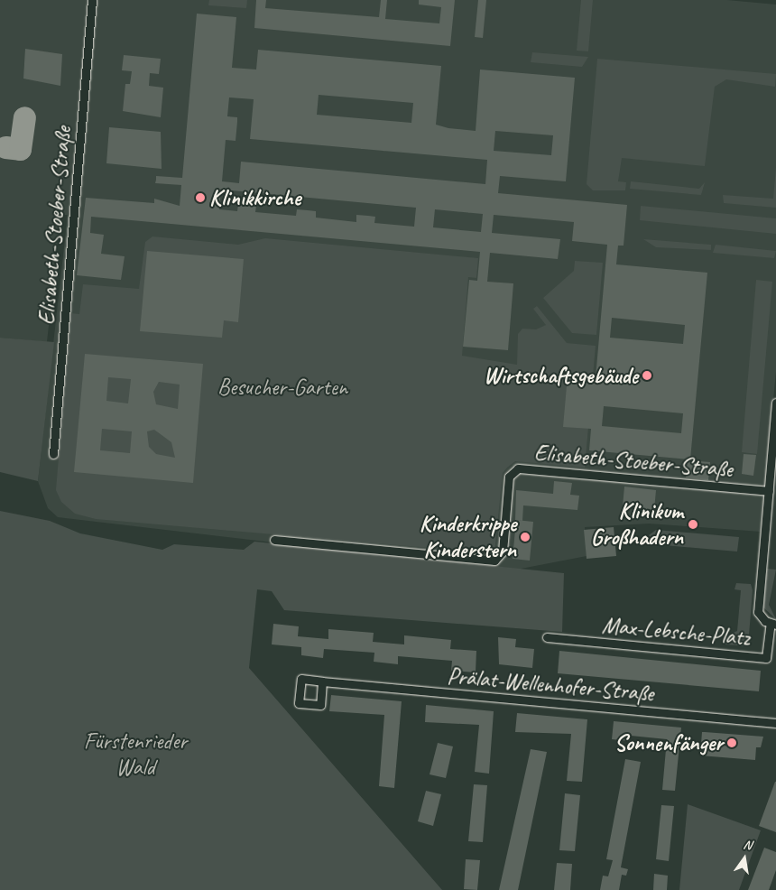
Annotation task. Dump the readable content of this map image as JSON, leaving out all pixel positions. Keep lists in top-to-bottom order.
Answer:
{
  "streets": {
    "street": ["Elisabeth-Stoeber-Straße", "Max-Lebsche-Platz", "Prälat-Wellenhofer-Straße"]
  },
  "crossings": [
    ["Elisabeth-Stoeber-Straße", "Max-Lebsche-Platz"]
  ],
  "parks": ["Besucher-Garten", "Fürstenrieder Wald"],
  "places": [
    "Klinikkirche",
    "Wirtschaftsgebäude",
    "Klinikum Großhadern",
    "Kinderkrippe Kinderstern",
    "Sonnenfänger"
  ],
  "north": "top"
}
